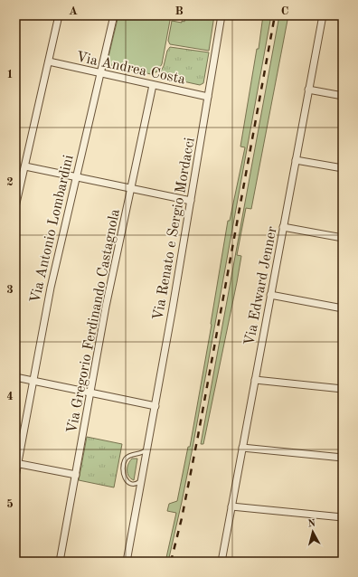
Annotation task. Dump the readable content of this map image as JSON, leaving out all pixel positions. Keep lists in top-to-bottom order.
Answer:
{
  "streets": {
    "street": [
      "Via Andrea Costa",
      "Via Antonio Lombardini",
      "Via Renato e Sergio Mordacci",
      "Via Edward Jenner",
      "Via Gregorio Ferdinando Castagnola"
    ]
  },
  "crossings": [
    ["Via Andrea Costa", "Via Antonio Lombardini"],
    ["Via Andrea Costa", "Via Renato e Sergio Mordacci"],
    ["Via Andrea Costa", "Via Gregorio Ferdinando Castagnola"]
  ],
  "north": "top",
  "grid": {
    "columns": ["A", "B", "C"],
    "rows": [
      "1",
      "2",
      "3",
      "4",
      "5"
    ]
  }
}
